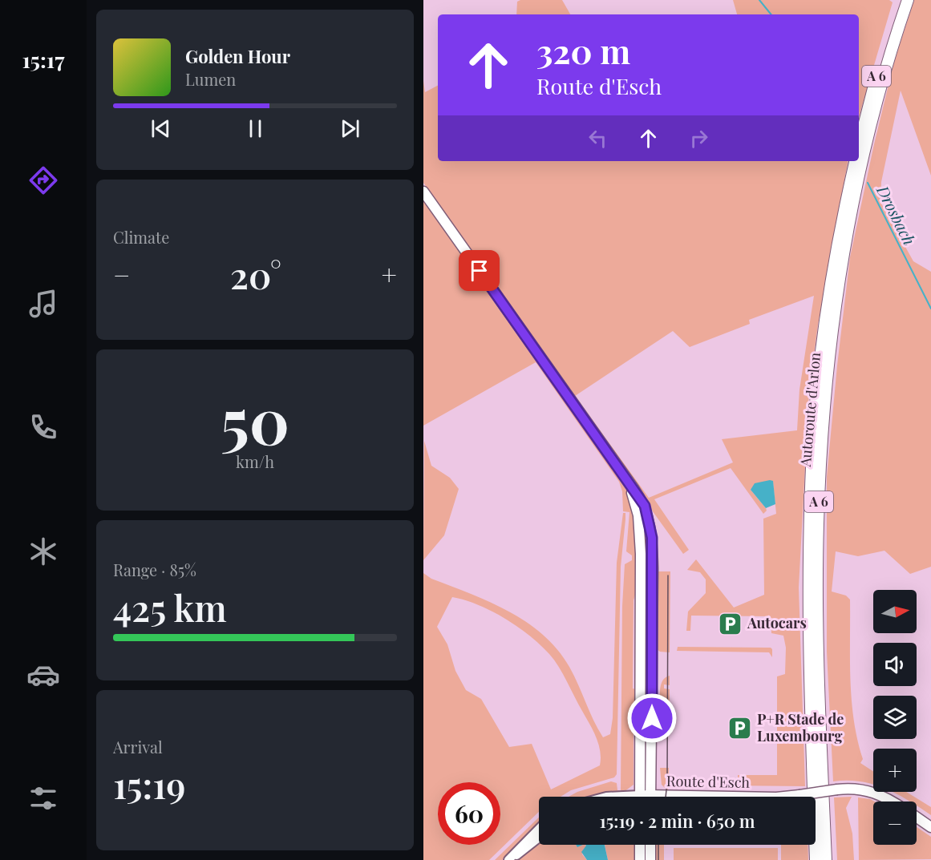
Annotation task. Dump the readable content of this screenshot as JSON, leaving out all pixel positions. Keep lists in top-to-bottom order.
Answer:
{
  "streets": {
    "highway": ["A 6", "Autoroute d'Arlon"],
    "main road": ["Route d'Esch"]
  },
  "water": ["Drosbach"],
  "places": {
    "parking": ["Autocars", "P+R Stade de Luxembourg"]
  },
  "north": "right",
  "page": {
    "tabs": "15:17",
    "turn": ["320 m", "Route d'Esch"],
    "song": ["Golden Hour", "Lumen"],
    "tile": [
      "Climate",
      ["50", "km/h"],
      ["Range · 85%", "425 km"],
      ["Arrival", "15:19"]
    ],
    "heat": ["−", "20°", "+"],
    "map_buttons": ["+", "−"],
    "limit": "60",
    "trip": "15:19 · 2 min · 650 m"
  }
}
